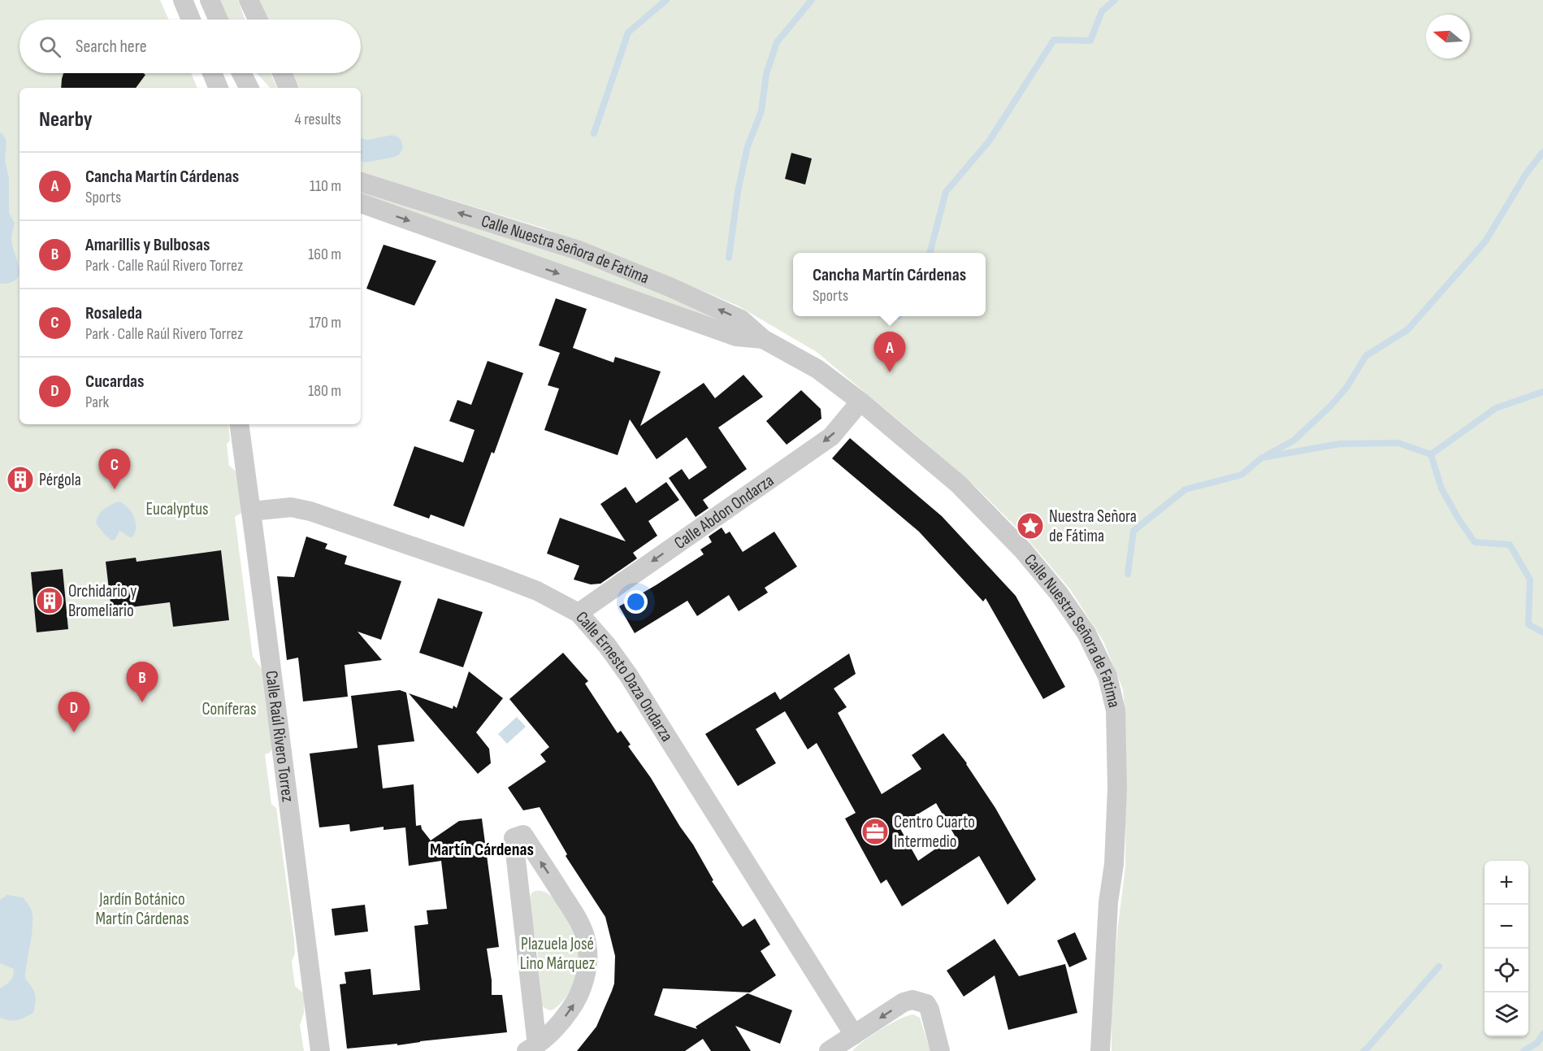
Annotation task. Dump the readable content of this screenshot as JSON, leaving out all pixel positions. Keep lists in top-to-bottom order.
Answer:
{
  "streets": {
    "street": [
      "Calle Nuestra Señora de Fatima",
      "Calle Abdon Ondarza",
      "Calle Ernesto Daza Ondarza",
      "Calle Raúl Rivero Torrez"
    ]
  },
  "crossings": [
    ["Calle Nuestra Señora de Fatima", "Calle Abdon Ondarza"],
    ["Calle Abdon Ondarza", "Calle Ernesto Daza Ondarza"],
    ["Calle Ernesto Daza Ondarza", "Calle Raúl Rivero Torrez"]
  ],
  "one_way": ["Calle Abdon Ondarza"],
  "districts": ["Martín Cárdenas"],
  "parks": [
    "Eucalyptus",
    "Coníferas",
    "Jardín Botánico Martín Cárdenas",
    "Plazuela José Lino Márquez"
  ],
  "places": {
    "building": ["Pérgola", "Orchidario y Bromeliario"],
    "place": ["Nuestra Señora de Fátima"],
    "office": ["Centro Cuarto Intermedio"]
  },
  "north": "left",
  "page": {
    "search": "Search here",
    "heading": ["Nearby", "4 results"],
    "list": [
      {
        "mark": "A",
        "name": "Cancha Martín Cárdenas",
        "note": "Sports",
        "value": "110 m"
      },
      {
        "mark": "B",
        "name": "Amarillis y Bulbosas",
        "note": "Park · Calle Raúl Rivero Torrez",
        "value": "160 m"
      },
      {
        "mark": "C",
        "name": "Rosaleda",
        "note": "Park · Calle Raúl Rivero Torrez",
        "value": "170 m"
      },
      {
        "mark": "D",
        "name": "Cucardas",
        "note": "Park",
        "value": "180 m"
      }
    ],
    "popup": ["Cancha Martín Cárdenas", "Sports"],
    "pins": [
      "A",
      "C",
      "B",
      "D"
    ],
    "map_buttons": ["+", "−"]
  }
}
